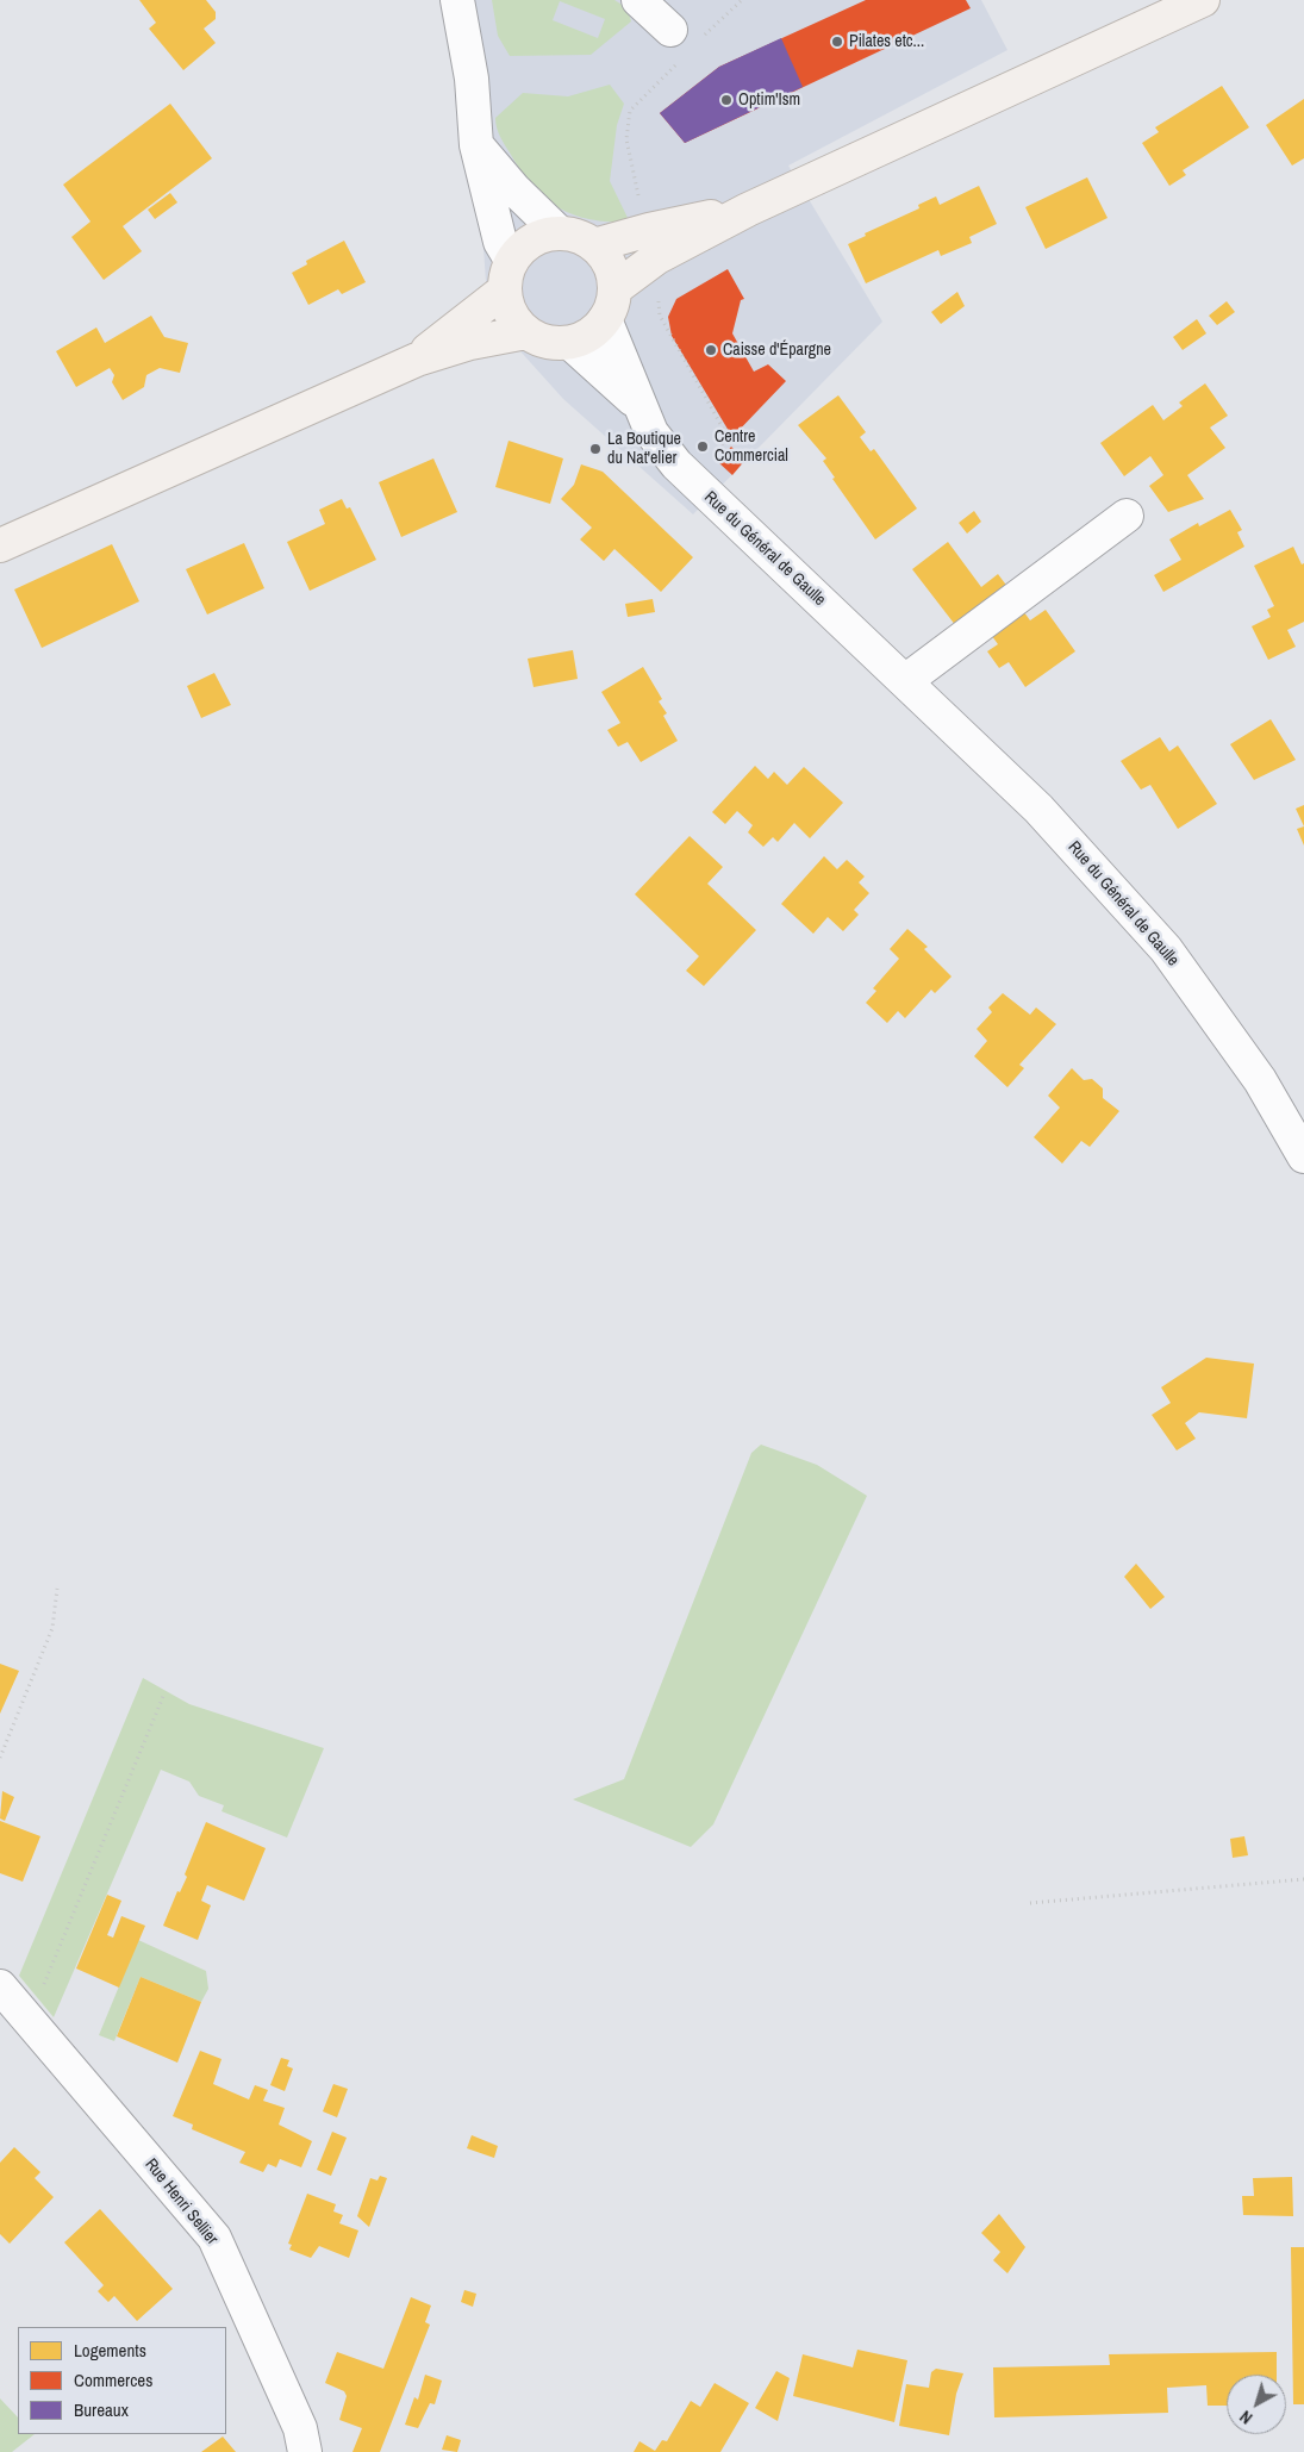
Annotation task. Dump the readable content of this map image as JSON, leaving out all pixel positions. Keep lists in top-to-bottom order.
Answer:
{
  "streets": {
    "street": ["Rue du Général de Gaulle", "Rue Henri Sellier"]
  },
  "places": [
    "Pilates etc...",
    "Optim'Ism",
    "Caisse d'Épargne",
    "Centre Commercial",
    "La Boutique du Nat'elier"
  ],
  "legend": ["Logements", "Commerces", "Bureaux"],
  "north": "bottom left"
}
